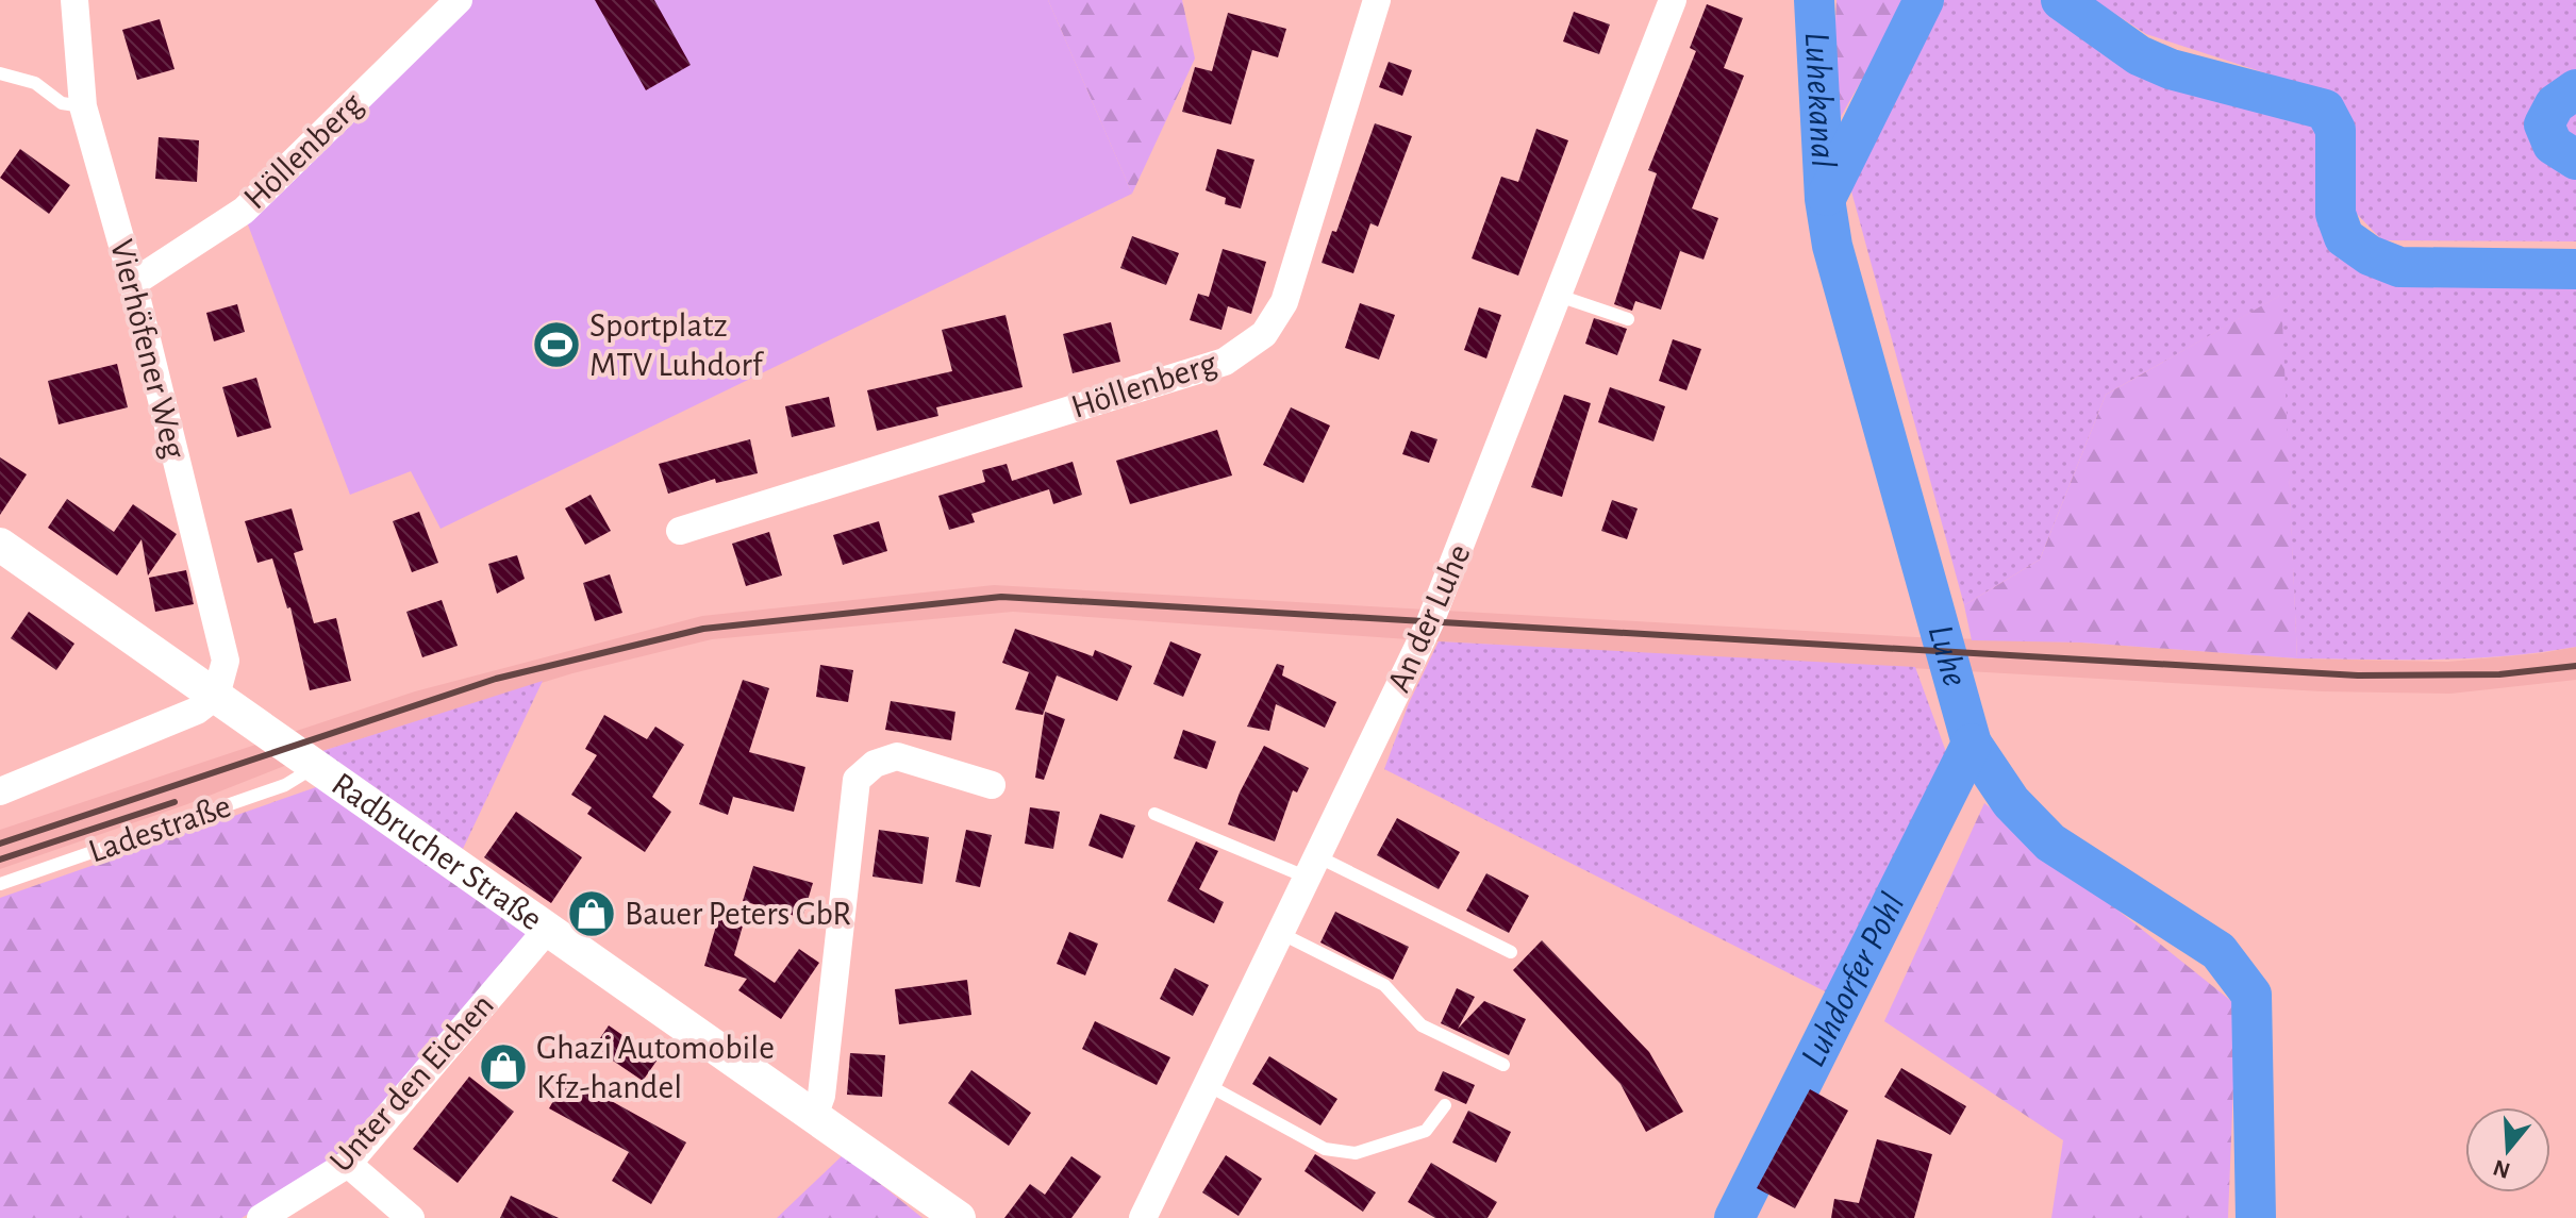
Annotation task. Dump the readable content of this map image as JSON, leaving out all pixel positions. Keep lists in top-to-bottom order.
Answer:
{
  "streets": {
    "street": [
      "Höllenberg",
      "Vierhöfener Weg",
      "An der Luhe",
      "Radbrucher Straße",
      "Unter den Eichen"
    ],
    "lane": ["Ladestraße"]
  },
  "crossings": [
    ["Höllenberg", "Vierhöfener Weg"],
    ["Vierhöfener Weg", "Radbrucher Straße"],
    ["Ladestraße", "Radbrucher Straße"],
    ["Radbrucher Straße", "Unter den Eichen"]
  ],
  "water": ["Luhekanal", "Luhe", "Luhdorfer Pohl"],
  "places": {
    "sports": ["Sportplatz MTV Luhdorf"],
    "shop": ["Bauer Peters GbR", "Ghazi Automobile Kfz-handel"]
  },
  "north": "bottom"
}
